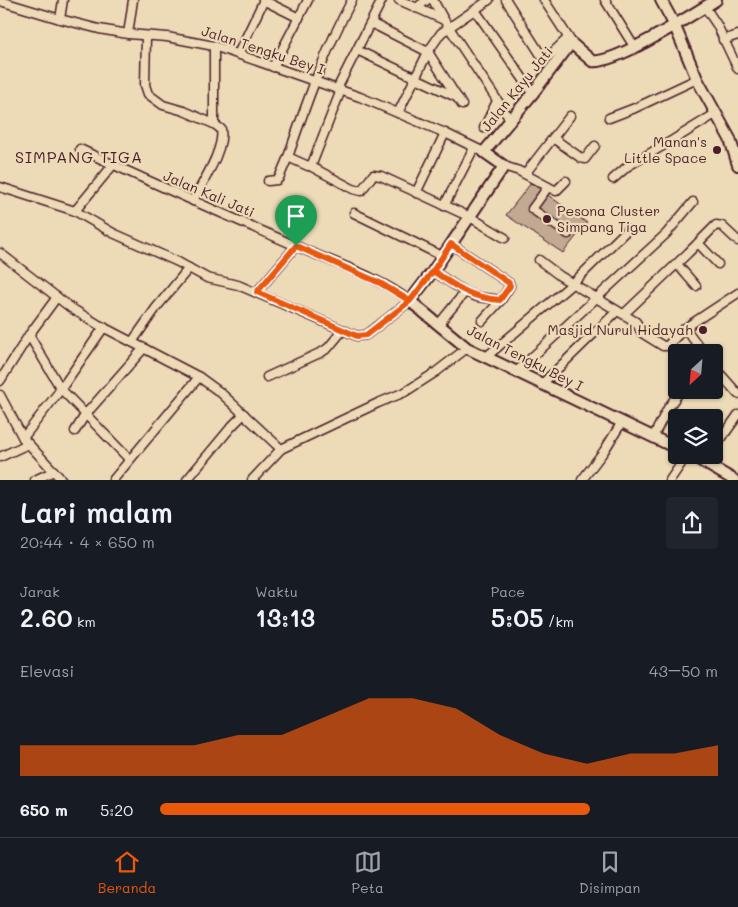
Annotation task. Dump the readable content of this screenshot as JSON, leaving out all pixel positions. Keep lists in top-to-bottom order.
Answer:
{
  "streets": {
    "street": ["Jalan Tengku Bey I", "Jalan Kayu Jati", "Jalan Kali Jati"]
  },
  "crossings": [
    ["Jalan Tengku Bey I", "Jalan Kayu Jati"],
    ["Jalan Tengku Bey I", "Jalan Kali Jati"]
  ],
  "districts": ["SIMPANG TIGA"],
  "places": ["Manan's Little Space", "Pesona Cluster Simpang Tiga", "Masjid Nurul Hidayah"],
  "north": "bottom left",
  "page": {
    "heading": ["Lari malam", "20:44 · 4 × 650 m"],
    "stats": [
      ["Jarak", "2.60 km"],
      ["Waktu", "13:13"],
      ["Pace", "5:05 /km"]
    ],
    "chart": ["Elevasi", "43–50 m"],
    "list": [
      {
        "name": "650 m",
        "note": "5:20"
      }
    ],
    "tabs": ["Beranda", "Peta", "Disimpan"]
  }
}
